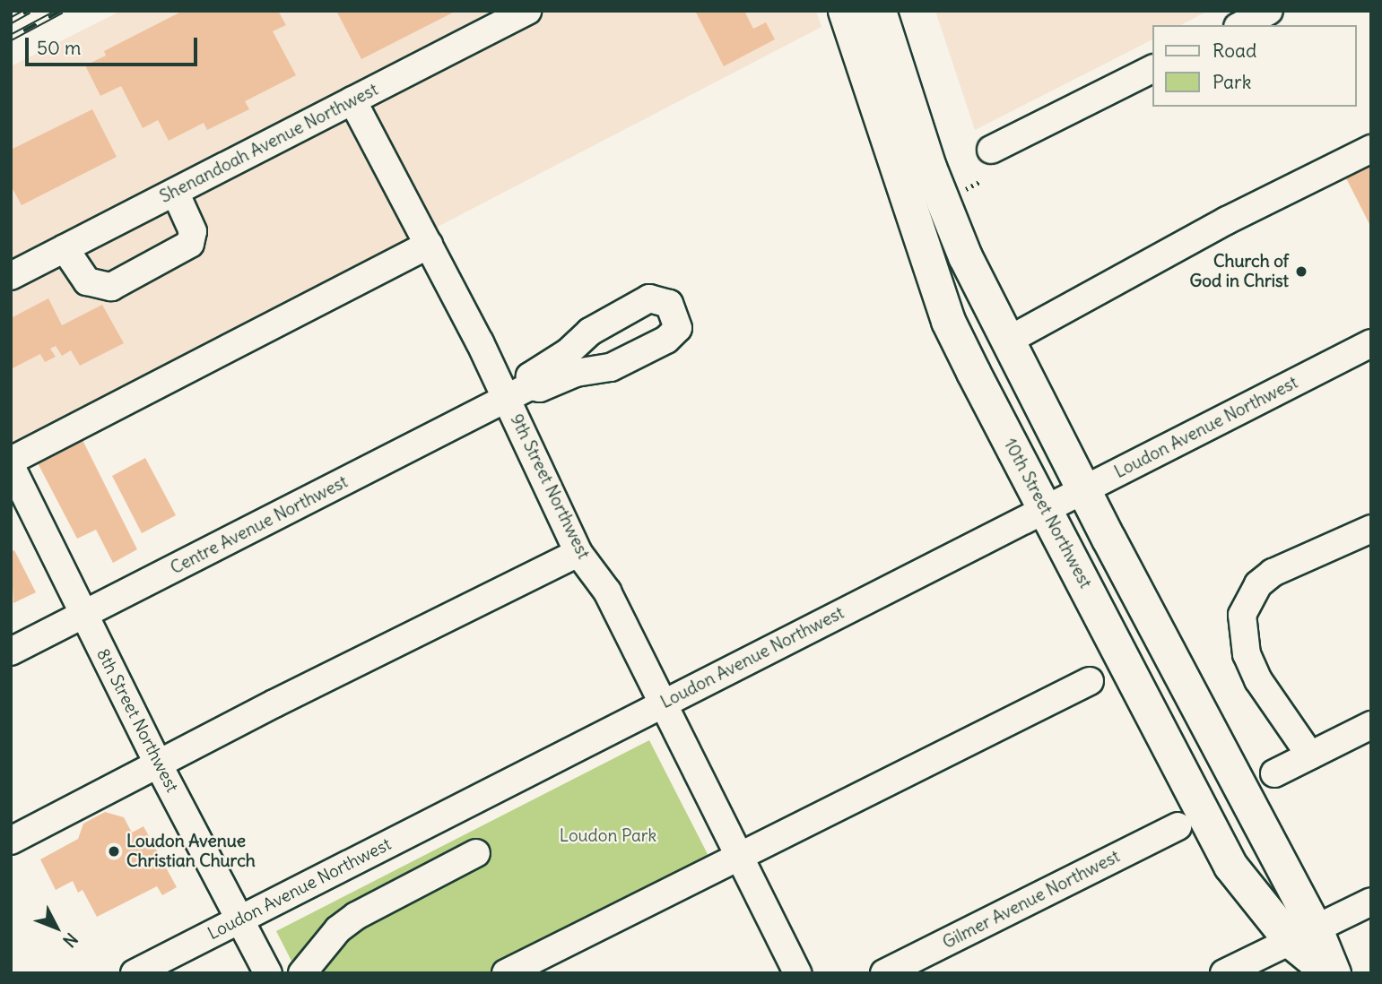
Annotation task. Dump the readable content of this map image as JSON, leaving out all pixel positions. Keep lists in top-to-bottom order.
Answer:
{
  "streets": {
    "main road": ["10th Street Northwest"],
    "street": [
      "Shenandoah Avenue Northwest",
      "Loudon Avenue Northwest",
      "9th Street Northwest",
      "Centre Avenue Northwest",
      "8th Street Northwest",
      "Gilmer Avenue Northwest"
    ]
  },
  "crossings": [
    ["Shenandoah Avenue Northwest", "9th Street Northwest"],
    ["Loudon Avenue Northwest", "9th Street Northwest"],
    ["Loudon Avenue Northwest", "10th Street Northwest"],
    ["Loudon Avenue Northwest", "8th Street Northwest"],
    ["9th Street Northwest", "Centre Avenue Northwest"],
    ["Centre Avenue Northwest", "8th Street Northwest"]
  ],
  "parks": ["Loudon Park"],
  "places": ["Church of God in Christ", "Loudon Avenue Christian Church"],
  "legend": ["Road", "Park"],
  "scale_bar": "50 m",
  "north": "bottom right"
}
